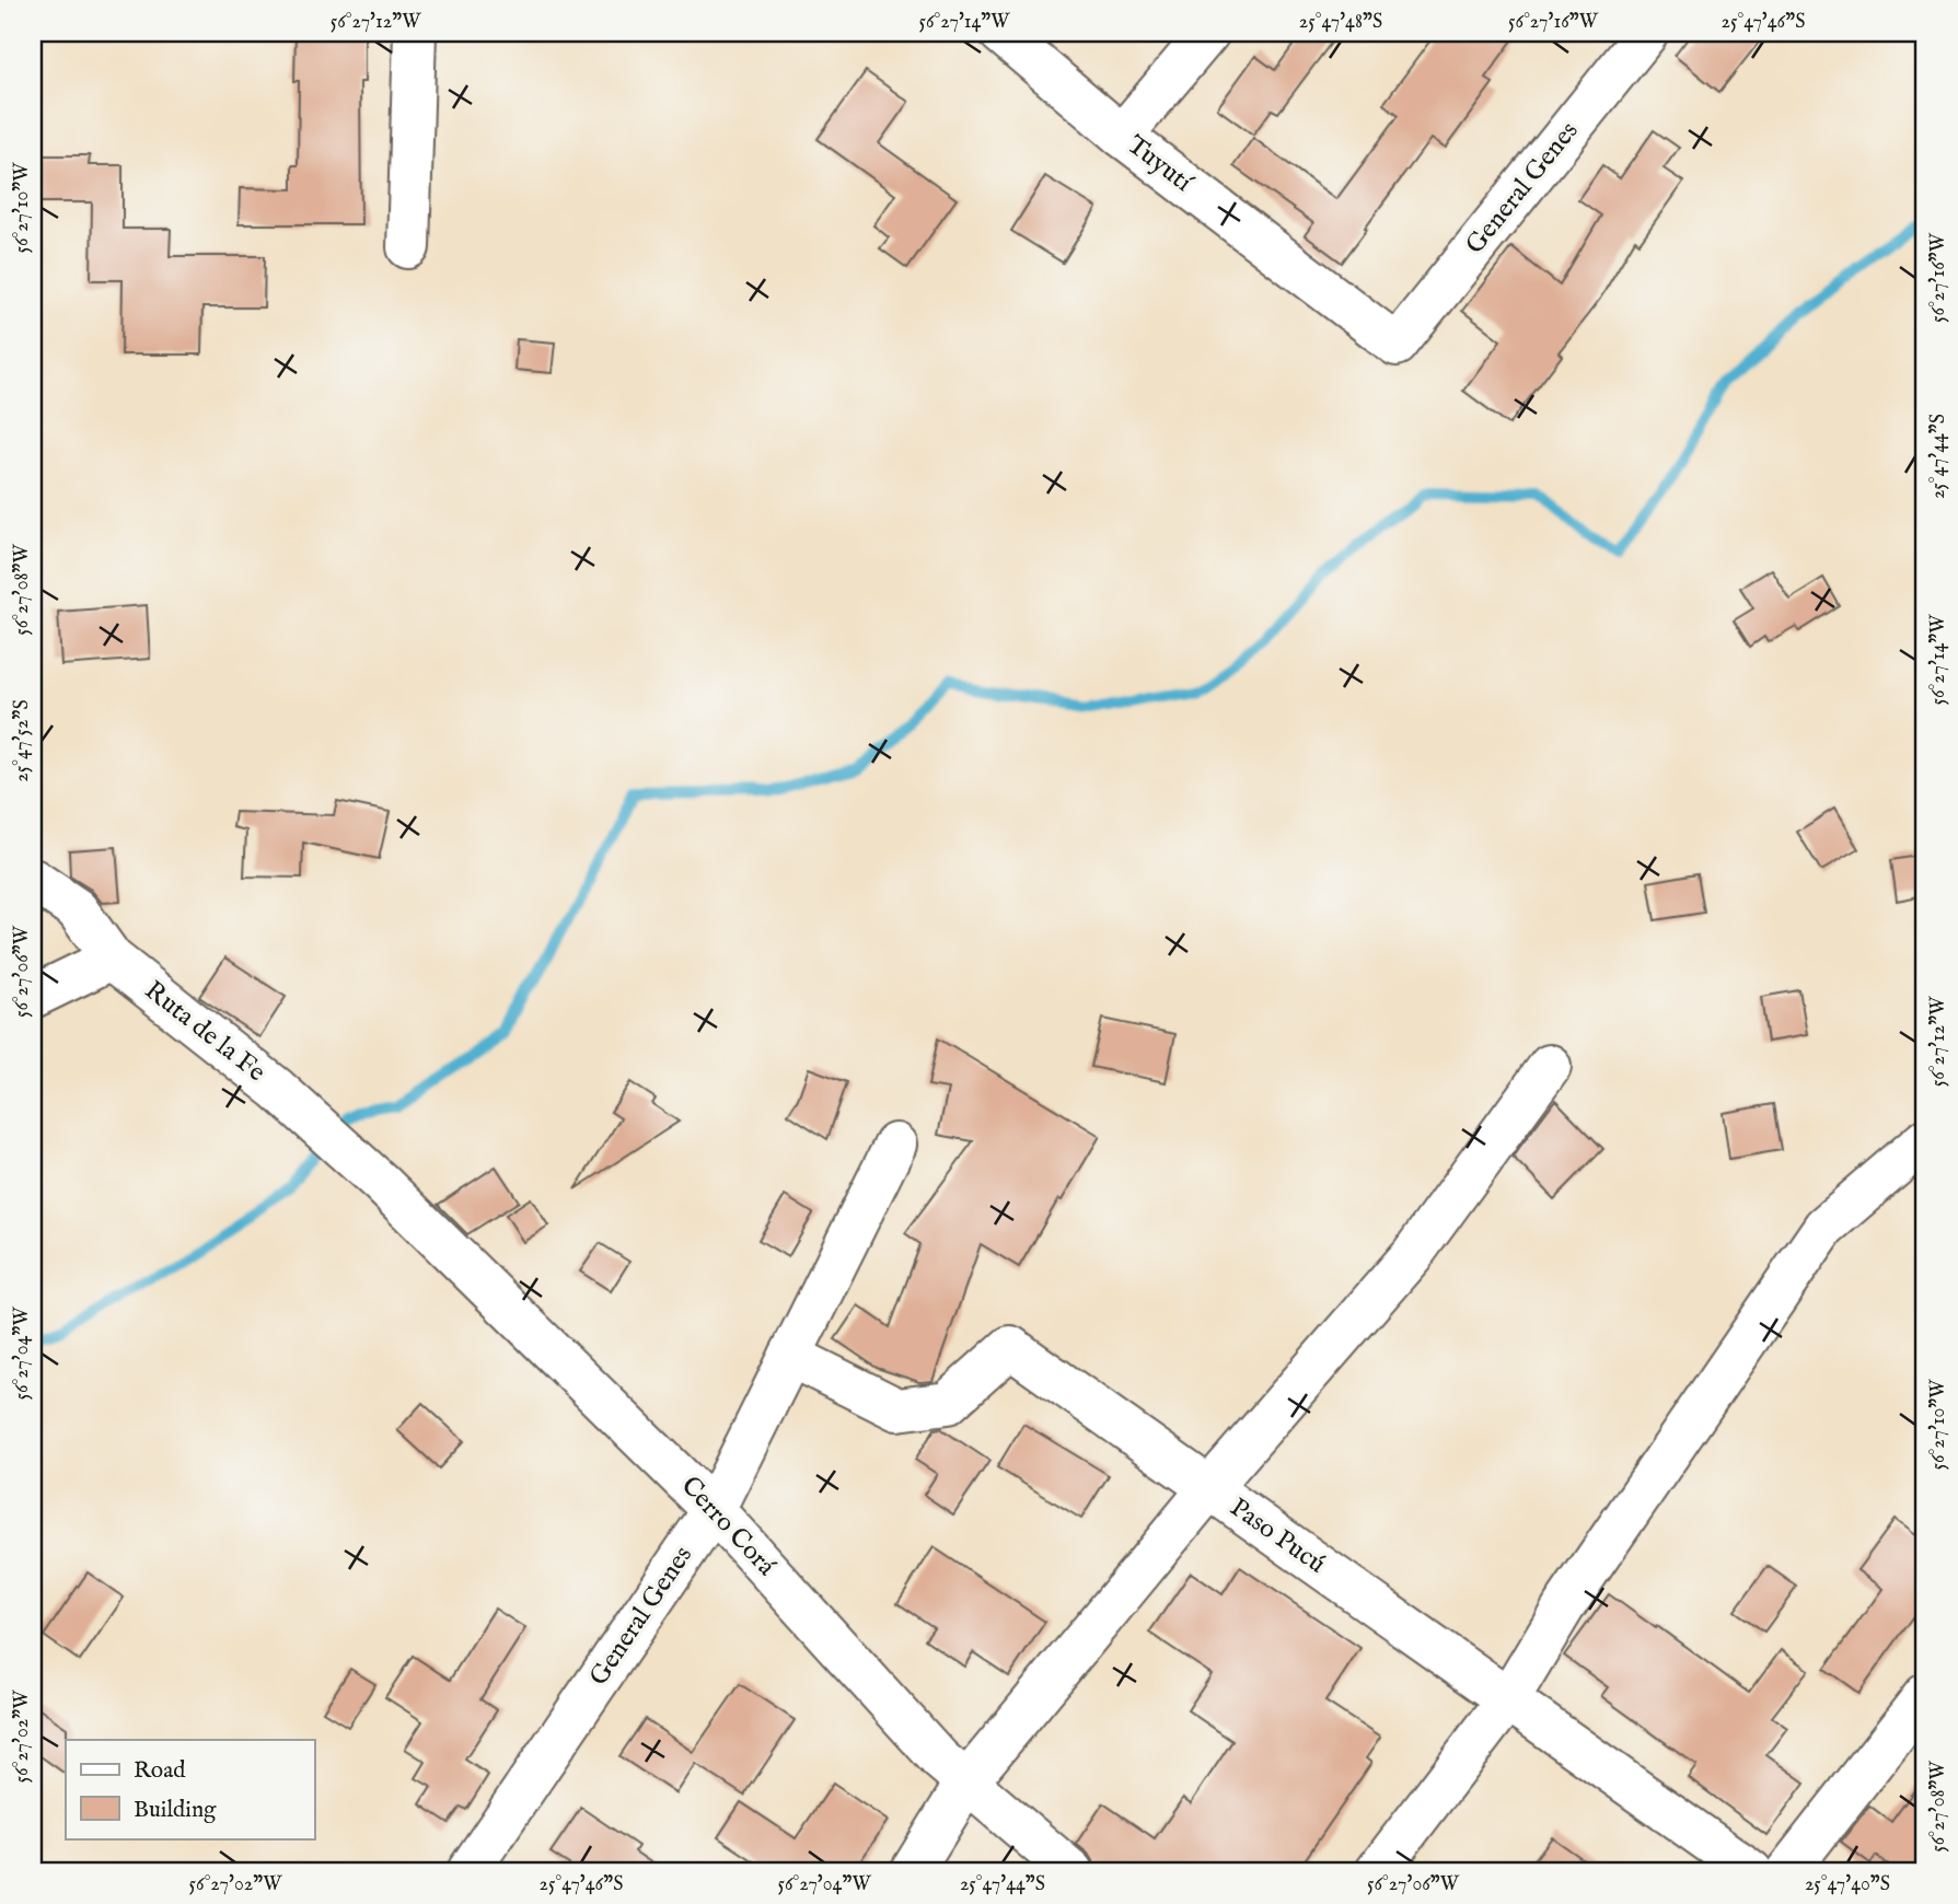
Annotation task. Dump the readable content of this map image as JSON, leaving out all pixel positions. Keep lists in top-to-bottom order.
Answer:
{
  "streets": {
    "street": [
      "Tuyutí",
      "General Genes",
      "Ruta de la Fe",
      "Cerro Corá",
      "Paso Pucú"
    ]
  },
  "crossings": [
    ["Tuyutí", "General Genes"],
    ["General Genes", "Cerro Corá"],
    ["General Genes", "Paso Pucú"],
    ["Ruta de la Fe", "Cerro Corá"]
  ],
  "legend": ["Road", "Building"],
  "coordinates": [
    "56°27'12\"W",
    "56°27'14\"W",
    "25°47'48\"S",
    "56°27'16\"W",
    "25°47'46\"S",
    "56°27'10\"W",
    "25°47'44\"S",
    "56°27'08\"W",
    "25°47'52\"S",
    "56°27'06\"W",
    "56°27'04\"W",
    "56°27'02\"W",
    "25°47'40\"S"
  ]
}
